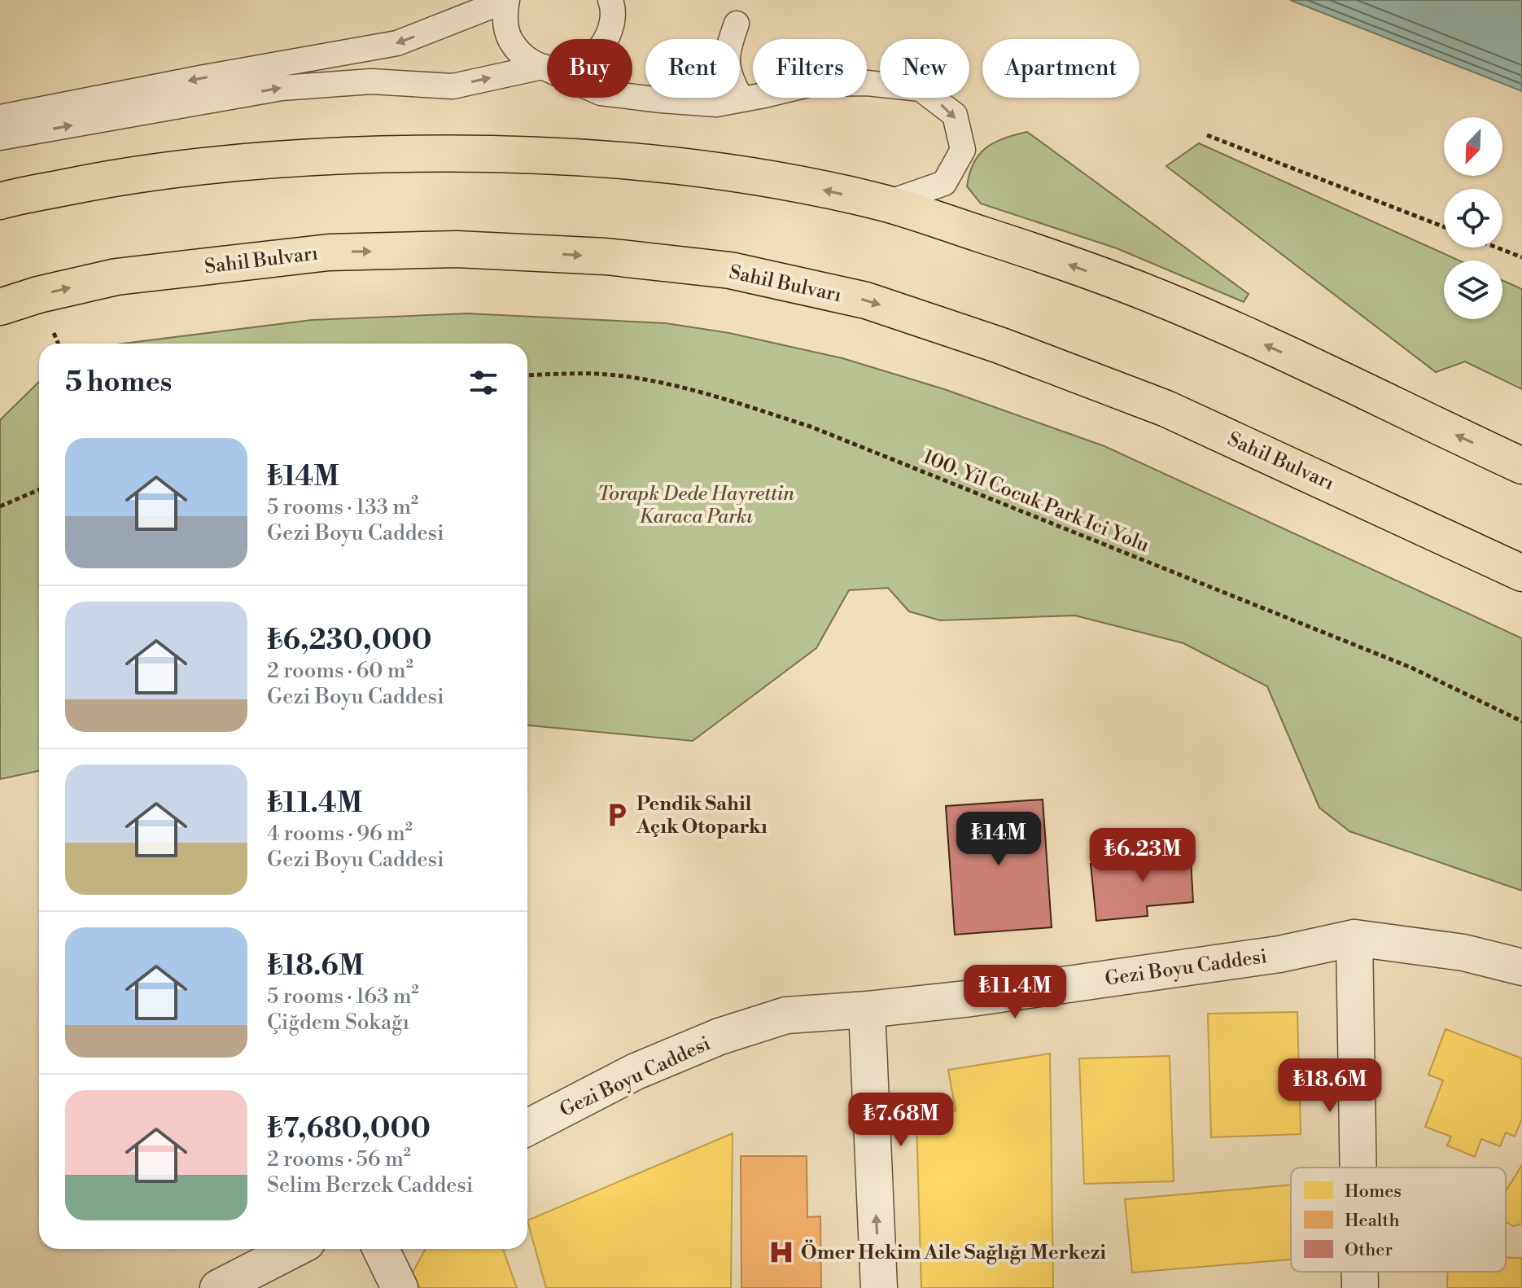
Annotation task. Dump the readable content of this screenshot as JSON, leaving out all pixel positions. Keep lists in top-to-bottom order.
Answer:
{
  "streets": {
    "highway": ["Sahil Bulvarı"],
    "street": ["Gezi Boyu Caddesi"],
    "path": ["100. Yil Cocuk Park Ici Yolu"]
  },
  "parks": ["Torapk Dede Hayrettin Karaca Parkı"],
  "places": {
    "parking": ["Pendik Sahil Açık Otoparkı"],
    "hospital": ["Ömer Hekim Aile Sağlığı Merkezi"]
  },
  "legend": ["Homes", "Health", "Other"],
  "north": "bottom left",
  "page": {
    "chip": [
      "Buy",
      "Rent",
      "Filters",
      "New",
      "Apartment"
    ],
    "heading": "5 homes",
    "list": [
      {
        "name": "₺14M",
        "note": "5 rooms · 133 m² · Gezi Boyu Caddesi"
      },
      {
        "name": "₺6,230,000",
        "note": "2 rooms · 60 m² · Gezi Boyu Caddesi"
      },
      {
        "name": "₺11.4M",
        "note": "4 rooms · 96 m² · Gezi Boyu Caddesi"
      },
      {
        "name": "₺18.6M",
        "note": "5 rooms · 163 m² · Çiğdem Sokağı"
      },
      {
        "name": "₺7,680,000",
        "note": "2 rooms · 56 m² · Selim Berzek Caddesi"
      }
    ],
    "price": [
      "₺14M",
      "₺6.23M",
      "₺11.4M",
      "₺18.6M",
      "₺7.68M"
    ]
  }
}
